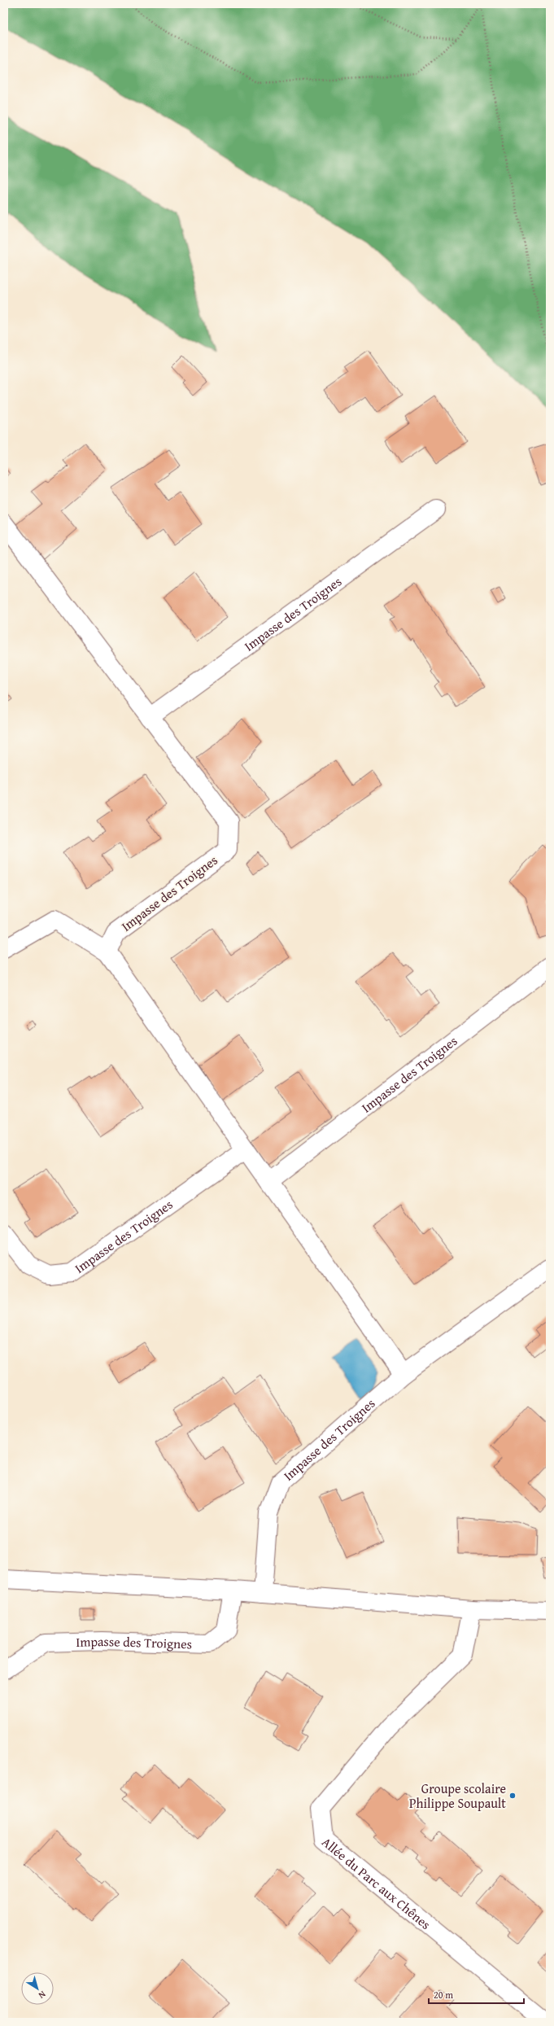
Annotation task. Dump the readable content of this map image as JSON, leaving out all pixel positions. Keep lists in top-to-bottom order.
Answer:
{
  "streets": {
    "street": ["Impasse des Troignes", "Allée du Parc aux Chênes"]
  },
  "places": ["Groupe scolaire Philippe Soupault"],
  "scale_bar": "20 m",
  "north": "bottom right"
}
